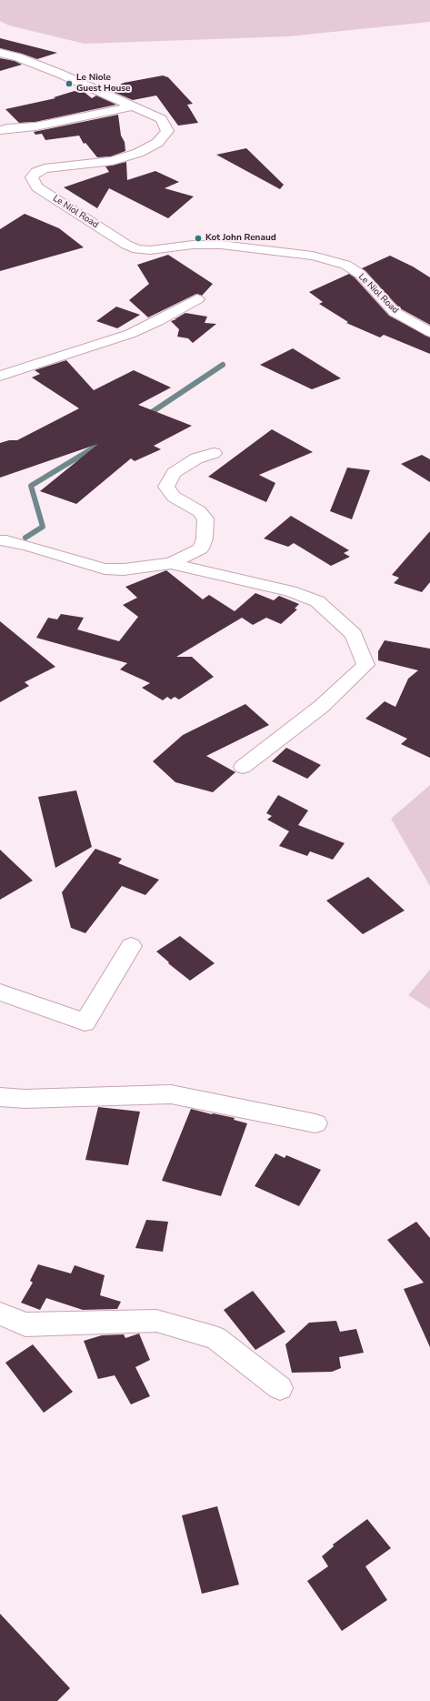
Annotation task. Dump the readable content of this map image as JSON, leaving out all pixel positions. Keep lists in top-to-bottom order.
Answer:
{
  "streets": {
    "street": ["Le Niol Road"]
  },
  "places": ["Le Niole Guest House", "Kot John Renaud"]
}
